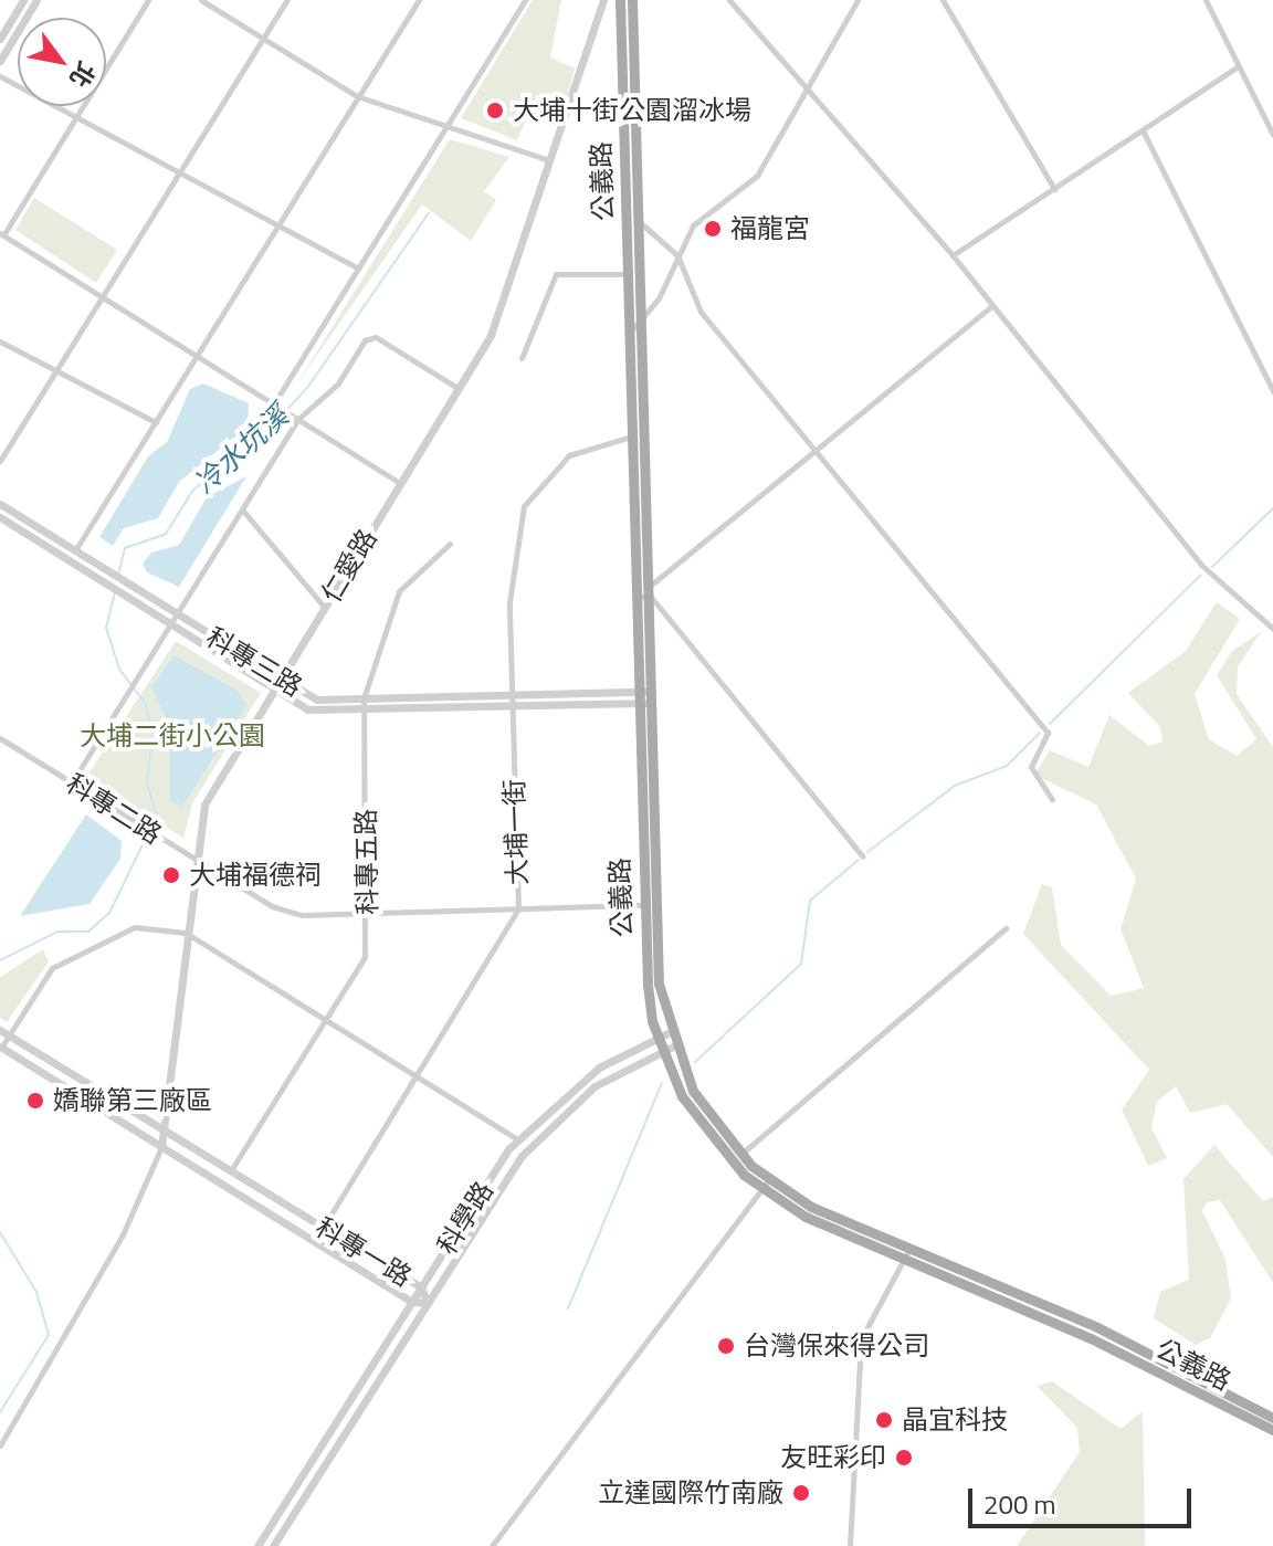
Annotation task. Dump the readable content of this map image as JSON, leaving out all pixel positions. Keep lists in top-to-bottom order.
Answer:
{
  "streets": {
    "main road": ["公義路"],
    "street": [
      "仁愛路",
      "科專三路",
      "科專二路",
      "大埔一街",
      "科專五路",
      "科學路",
      "科專一路"
    ]
  },
  "crossings": [
    ["公義路", "科專三路"],
    ["公義路", "科專二路"],
    ["公義路", "大埔一街"],
    ["公義路", "科學路"],
    ["仁愛路", "科專三路"],
    ["仁愛路", "科專二路"],
    ["仁愛路", "科專一路"],
    ["科專三路", "大埔一街"],
    ["科專三路", "科專五路"],
    ["科專二路", "大埔一街"],
    ["科專二路", "科專五路"],
    ["大埔一街", "科專一路"],
    ["科專五路", "科專一路"],
    ["科學路", "科專一路"]
  ],
  "water": ["冷水坑溪"],
  "parks": ["大埔二街小公園"],
  "places": [
    "大埔十街公園溜冰場",
    "福龍宮",
    "大埔福德祠",
    "嬌聯第三廠區",
    "台灣保來得公司",
    "晶宜科技",
    "友旺彩印",
    "立達國際竹南廠"
  ],
  "scale_bar": "200 m",
  "north": "bottom right"
}
